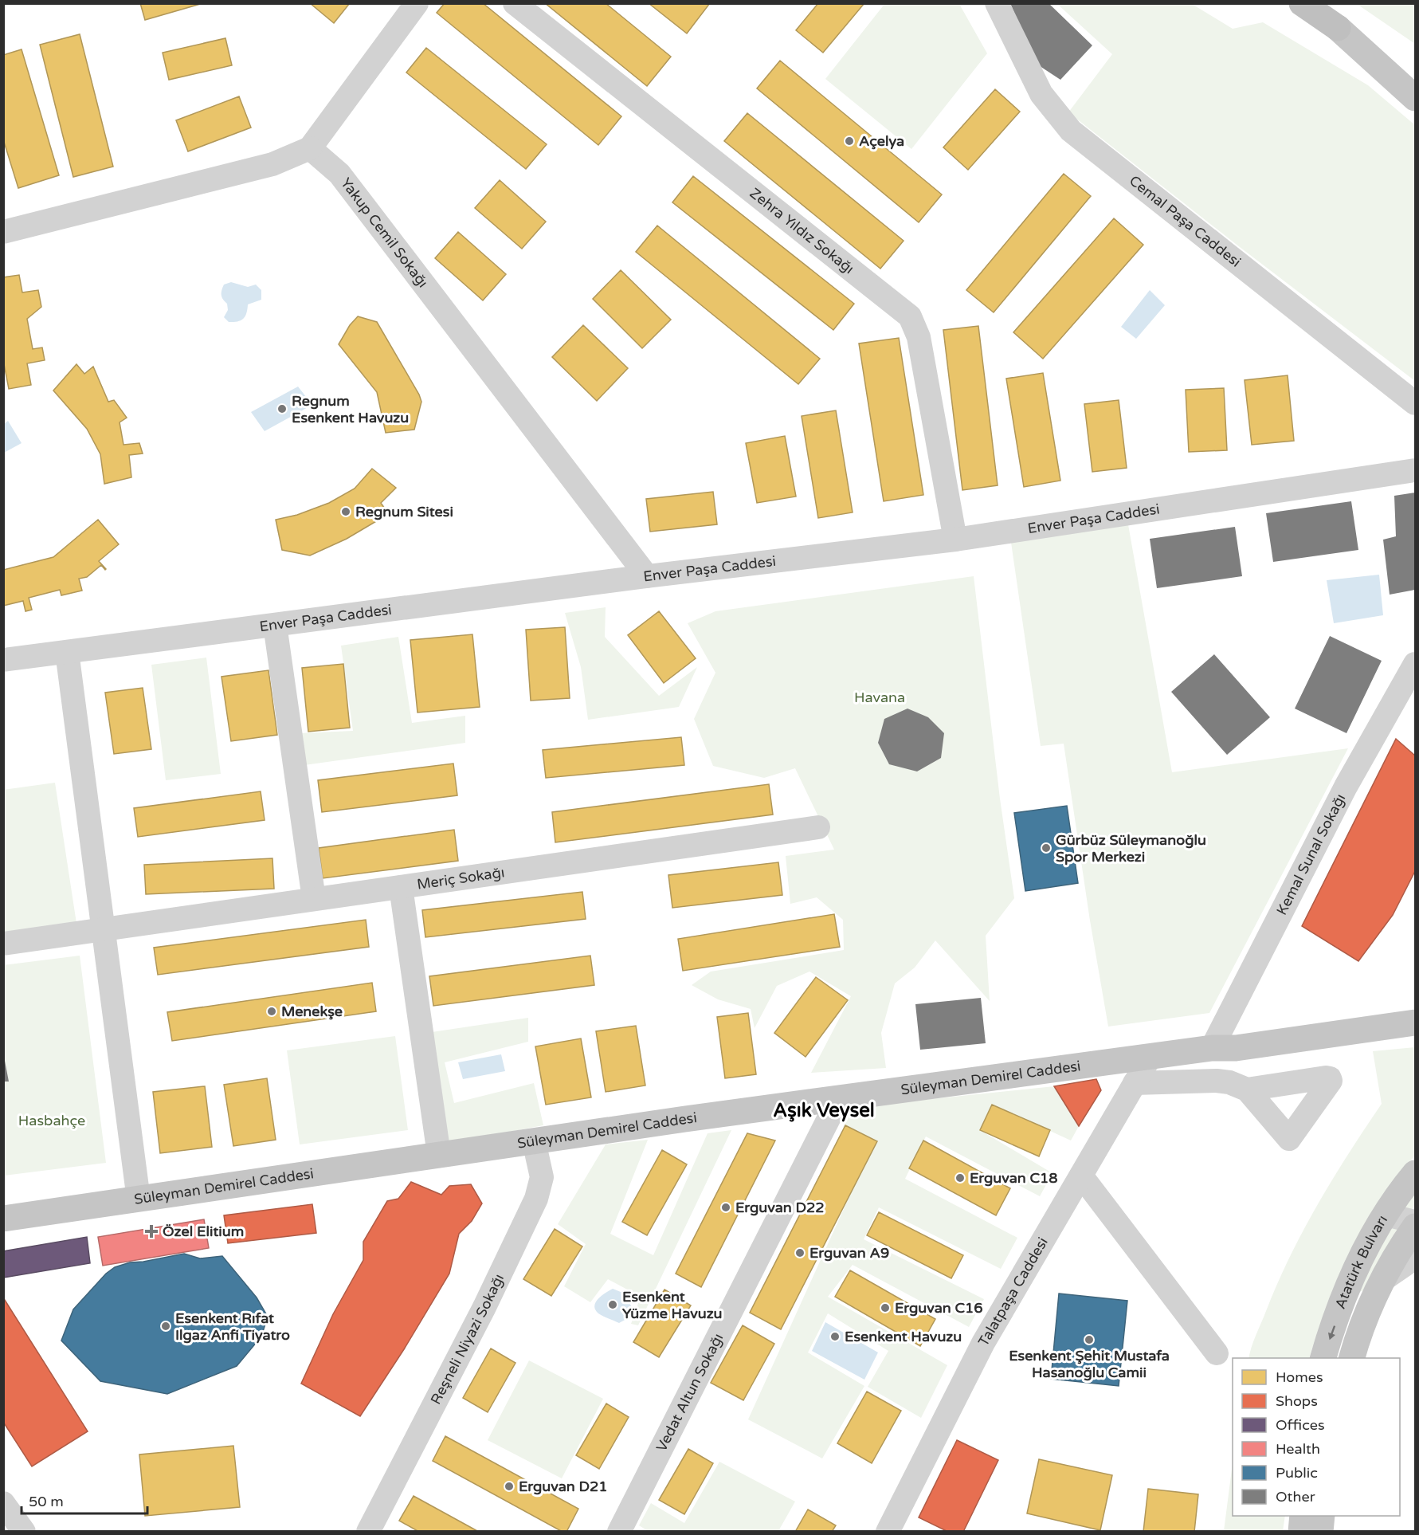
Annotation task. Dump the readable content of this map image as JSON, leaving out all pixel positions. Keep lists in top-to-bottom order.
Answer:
{
  "streets": {
    "main road": ["Süleyman Demirel Caddesi", "Atatürk Bulvarı"],
    "street": [
      "Cemal Paşa Caddesi",
      "Zehra Yıldız Sokağı",
      "Yakup Cemil Sokağı",
      "Enver Paşa Caddesi",
      "Kemal Sunal Sokağı",
      "Meriç Sokağı",
      "Talatpaşa Caddesi",
      "Reşneli Niyazi Sokağı",
      "Vedat Altun Sokağı"
    ]
  },
  "crossings": [
    ["Zehra Yıldız Sokağı", "Enver Paşa Caddesi"],
    ["Yakup Cemil Sokağı", "Enver Paşa Caddesi"],
    ["Kemal Sunal Sokağı", "Süleyman Demirel Caddesi"],
    ["Süleyman Demirel Caddesi", "Talatpaşa Caddesi"],
    ["Süleyman Demirel Caddesi", "Reşneli Niyazi Sokağı"],
    ["Süleyman Demirel Caddesi", "Vedat Altun Sokağı"]
  ],
  "districts": ["Aşık Veysel"],
  "parks": ["Havana", "Hasbahçe"],
  "places": {
    "other": [
      "Açelya",
      "Regnum Esenkent Havuzu",
      "Regnum Sitesi",
      "Gürbüz Süleymanoğlu Spor Merkezi",
      "Menekşe",
      "Erguvan C18",
      "Erguvan D22",
      "Erguvan A9",
      "Esenkent Yüzme Havuzu",
      "Erguvan C16",
      "Esenkent Rıfat Ilgaz Anfi Tiyatro",
      "Esenkent Havuzu",
      "Esenkent Şehit Mustafa Hasanoğlu Camii",
      "Erguvan D21"
    ],
    "health": ["Özel Elitium"]
  },
  "legend": [
    "Homes",
    "Shops",
    "Offices",
    "Health",
    "Public",
    "Other"
  ],
  "scale_bar": "50 m"
}
